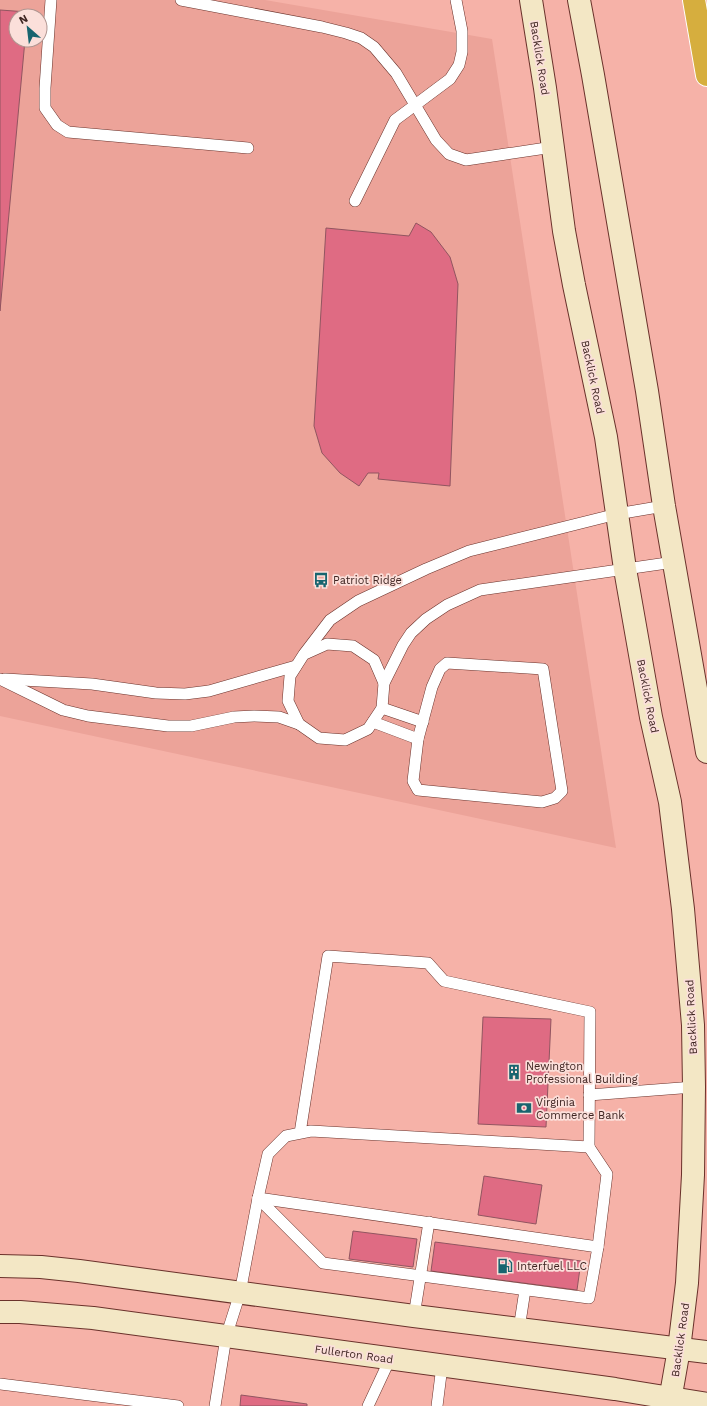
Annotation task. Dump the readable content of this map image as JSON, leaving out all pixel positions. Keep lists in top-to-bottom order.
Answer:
{
  "streets": {
    "main road": ["Backlick Road", "Fullerton Road"]
  },
  "crossings": [
    ["Backlick Road", "Fullerton Road"]
  ],
  "places": {
    "bus stop": ["Patriot Ridge"],
    "building": ["Newington Professional Building"],
    "bank": ["Virginia Commerce Bank"],
    "fuel station": ["Interfuel LLC"]
  },
  "north": "top left"
}
